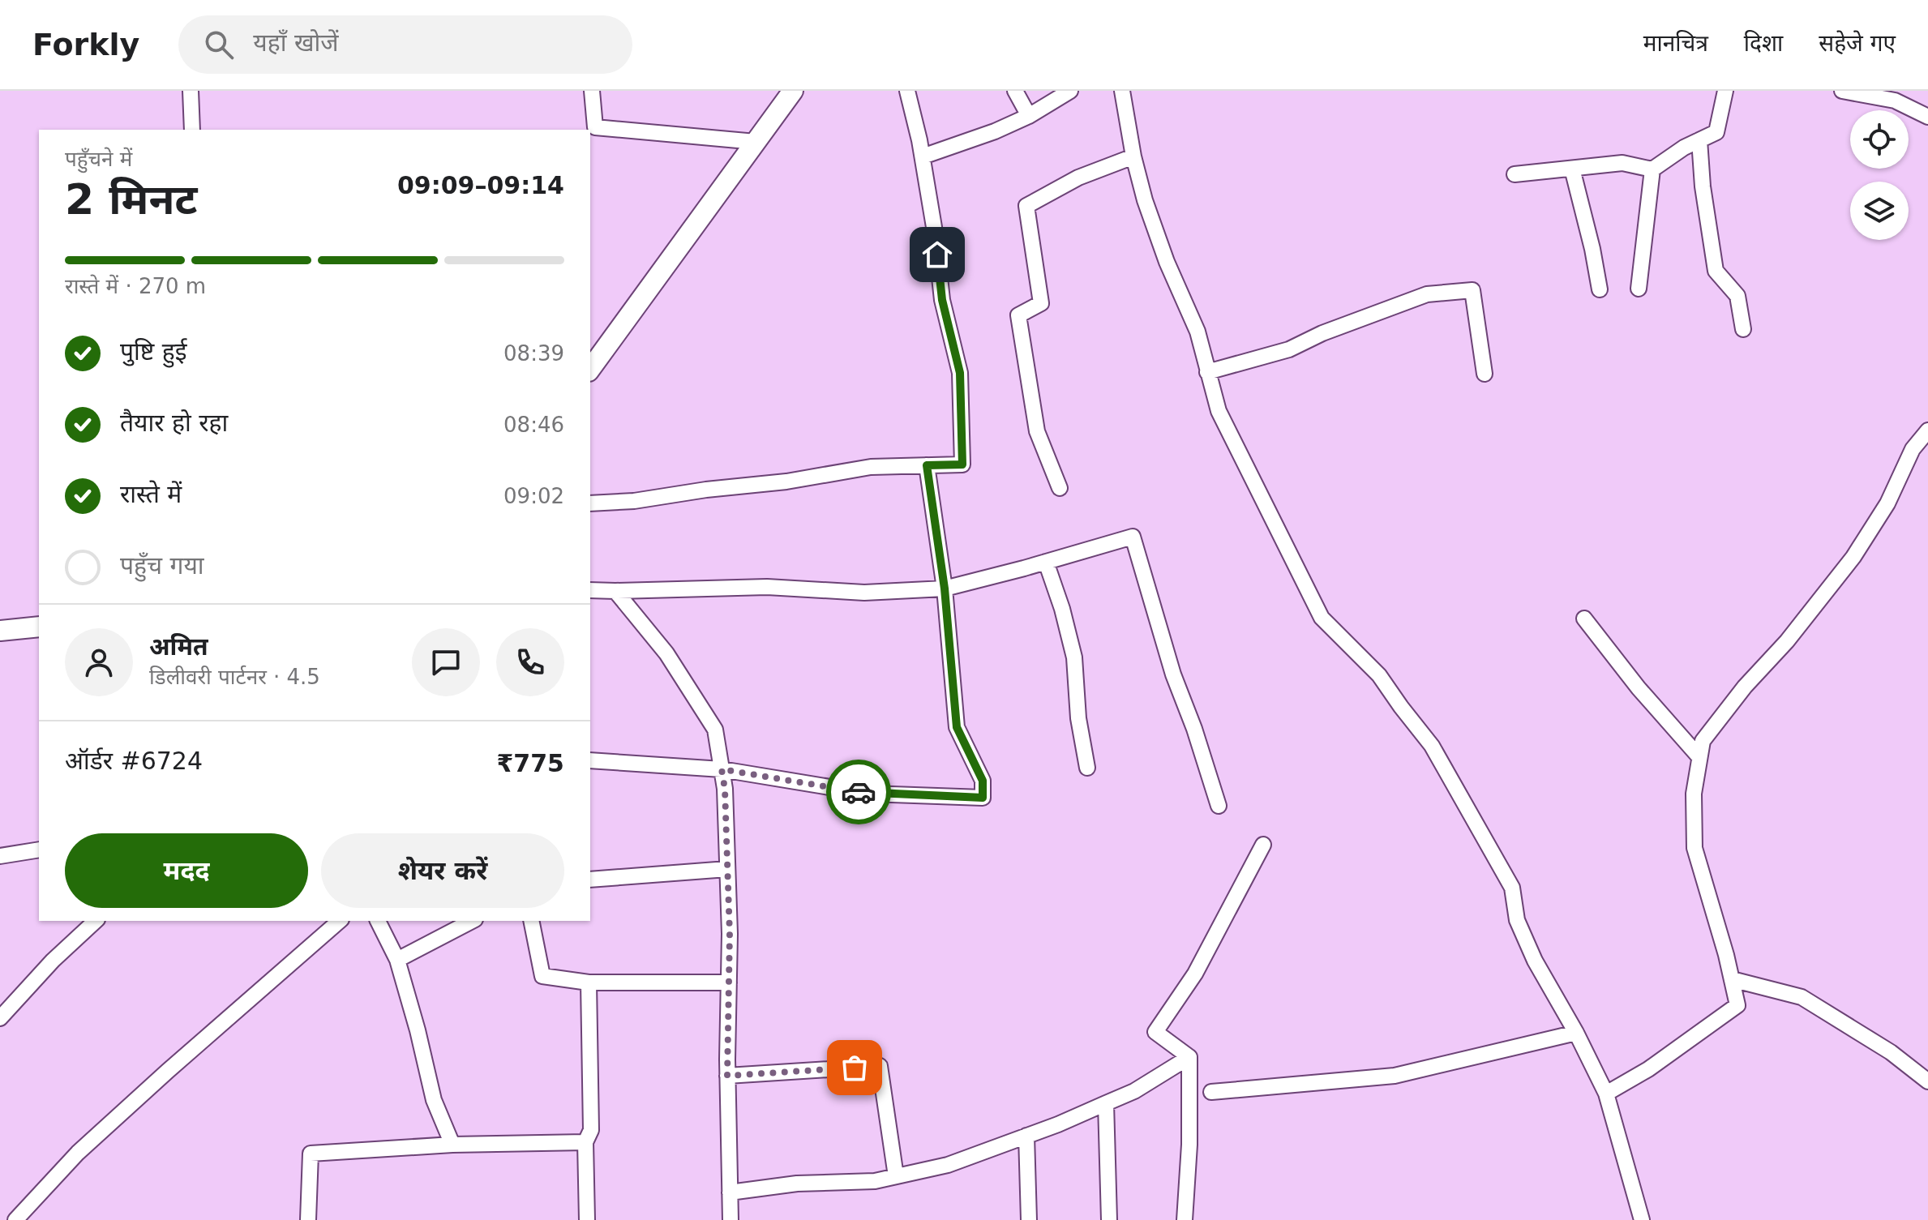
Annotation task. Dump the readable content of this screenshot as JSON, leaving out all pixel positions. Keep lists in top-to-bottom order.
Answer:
{
  "page": {
    "header": "Forkly",
    "search": "यहाँ खोजें",
    "nav": ["मानचित्र", "दिशा", "सहेजे गए"],
    "heading": ["2 मिनट", "पहुँचने में", "09:09–09:14"],
    "panel": [
      "अमित",
      "डिलीवरी पार्टनर · 4.5",
      "ऑर्डर #6724",
      "₹775"
    ],
    "bar": "रास्ते में · 270 m",
    "list": [
      ["पुष्टि हुई", "08:39"],
      ["तैयार हो रहा", "08:46"],
      ["रास्ते में", "09:02"],
      "पहुँच गया"
    ],
    "buttons": ["मदद", "शेयर करें"]
  }
}
